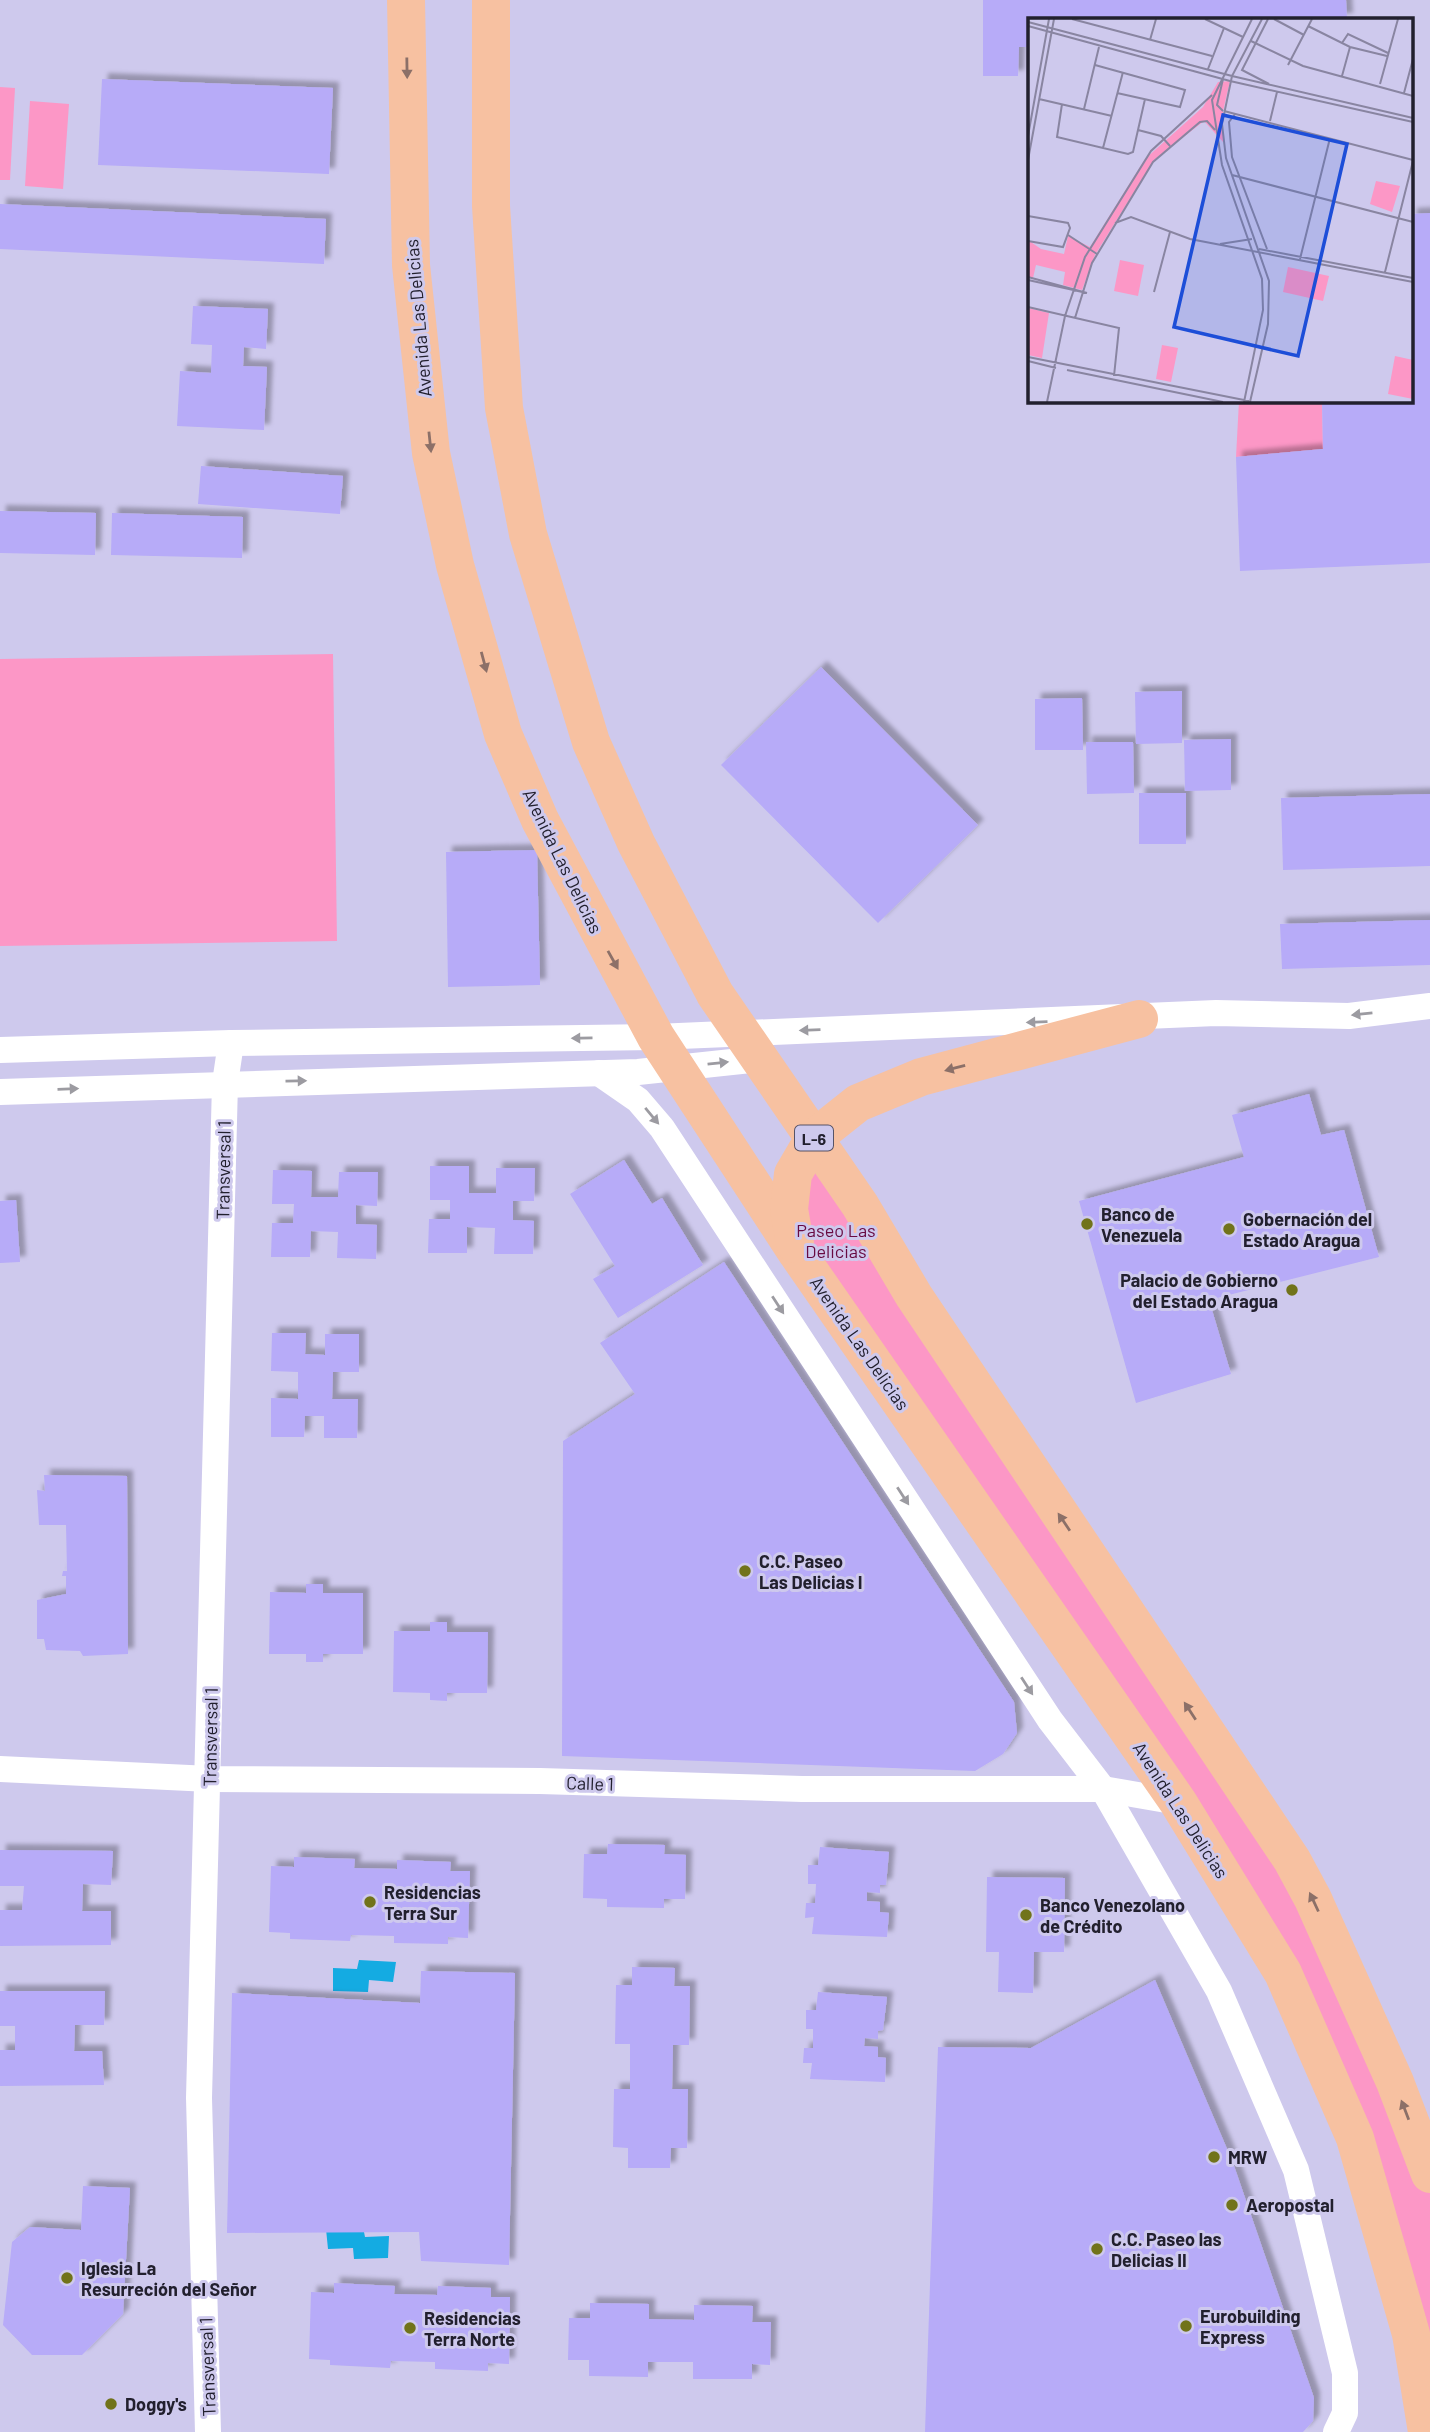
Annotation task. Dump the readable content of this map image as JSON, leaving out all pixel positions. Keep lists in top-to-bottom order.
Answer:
{
  "streets": {
    "main road": ["Avenida Las Delicias", "L-6"],
    "street": ["Transversal 1", "Calle 1"]
  },
  "crossings": [
    ["Avenida Las Delicias", "L-6"],
    ["Avenida Las Delicias", "Calle 1"],
    ["Transversal 1", "Calle 1"]
  ],
  "parks": ["Paseo Las Delicias"],
  "places": [
    "Banco de Venezuela",
    "Gobernación del Estado Aragua",
    "Palacio de Gobierno del Estado Aragua",
    "C.C. Paseo Las Delicias I",
    "Residencias Terra Sur",
    "Banco Venezolano de Crédito",
    "MRW",
    "Aeropostal",
    "C.C. Paseo las Delicias II",
    "Iglesia La Resurreción del Señor",
    "Eurobuilding Express",
    "Residencias Terra Norte",
    "Doggy's"
  ]
}
